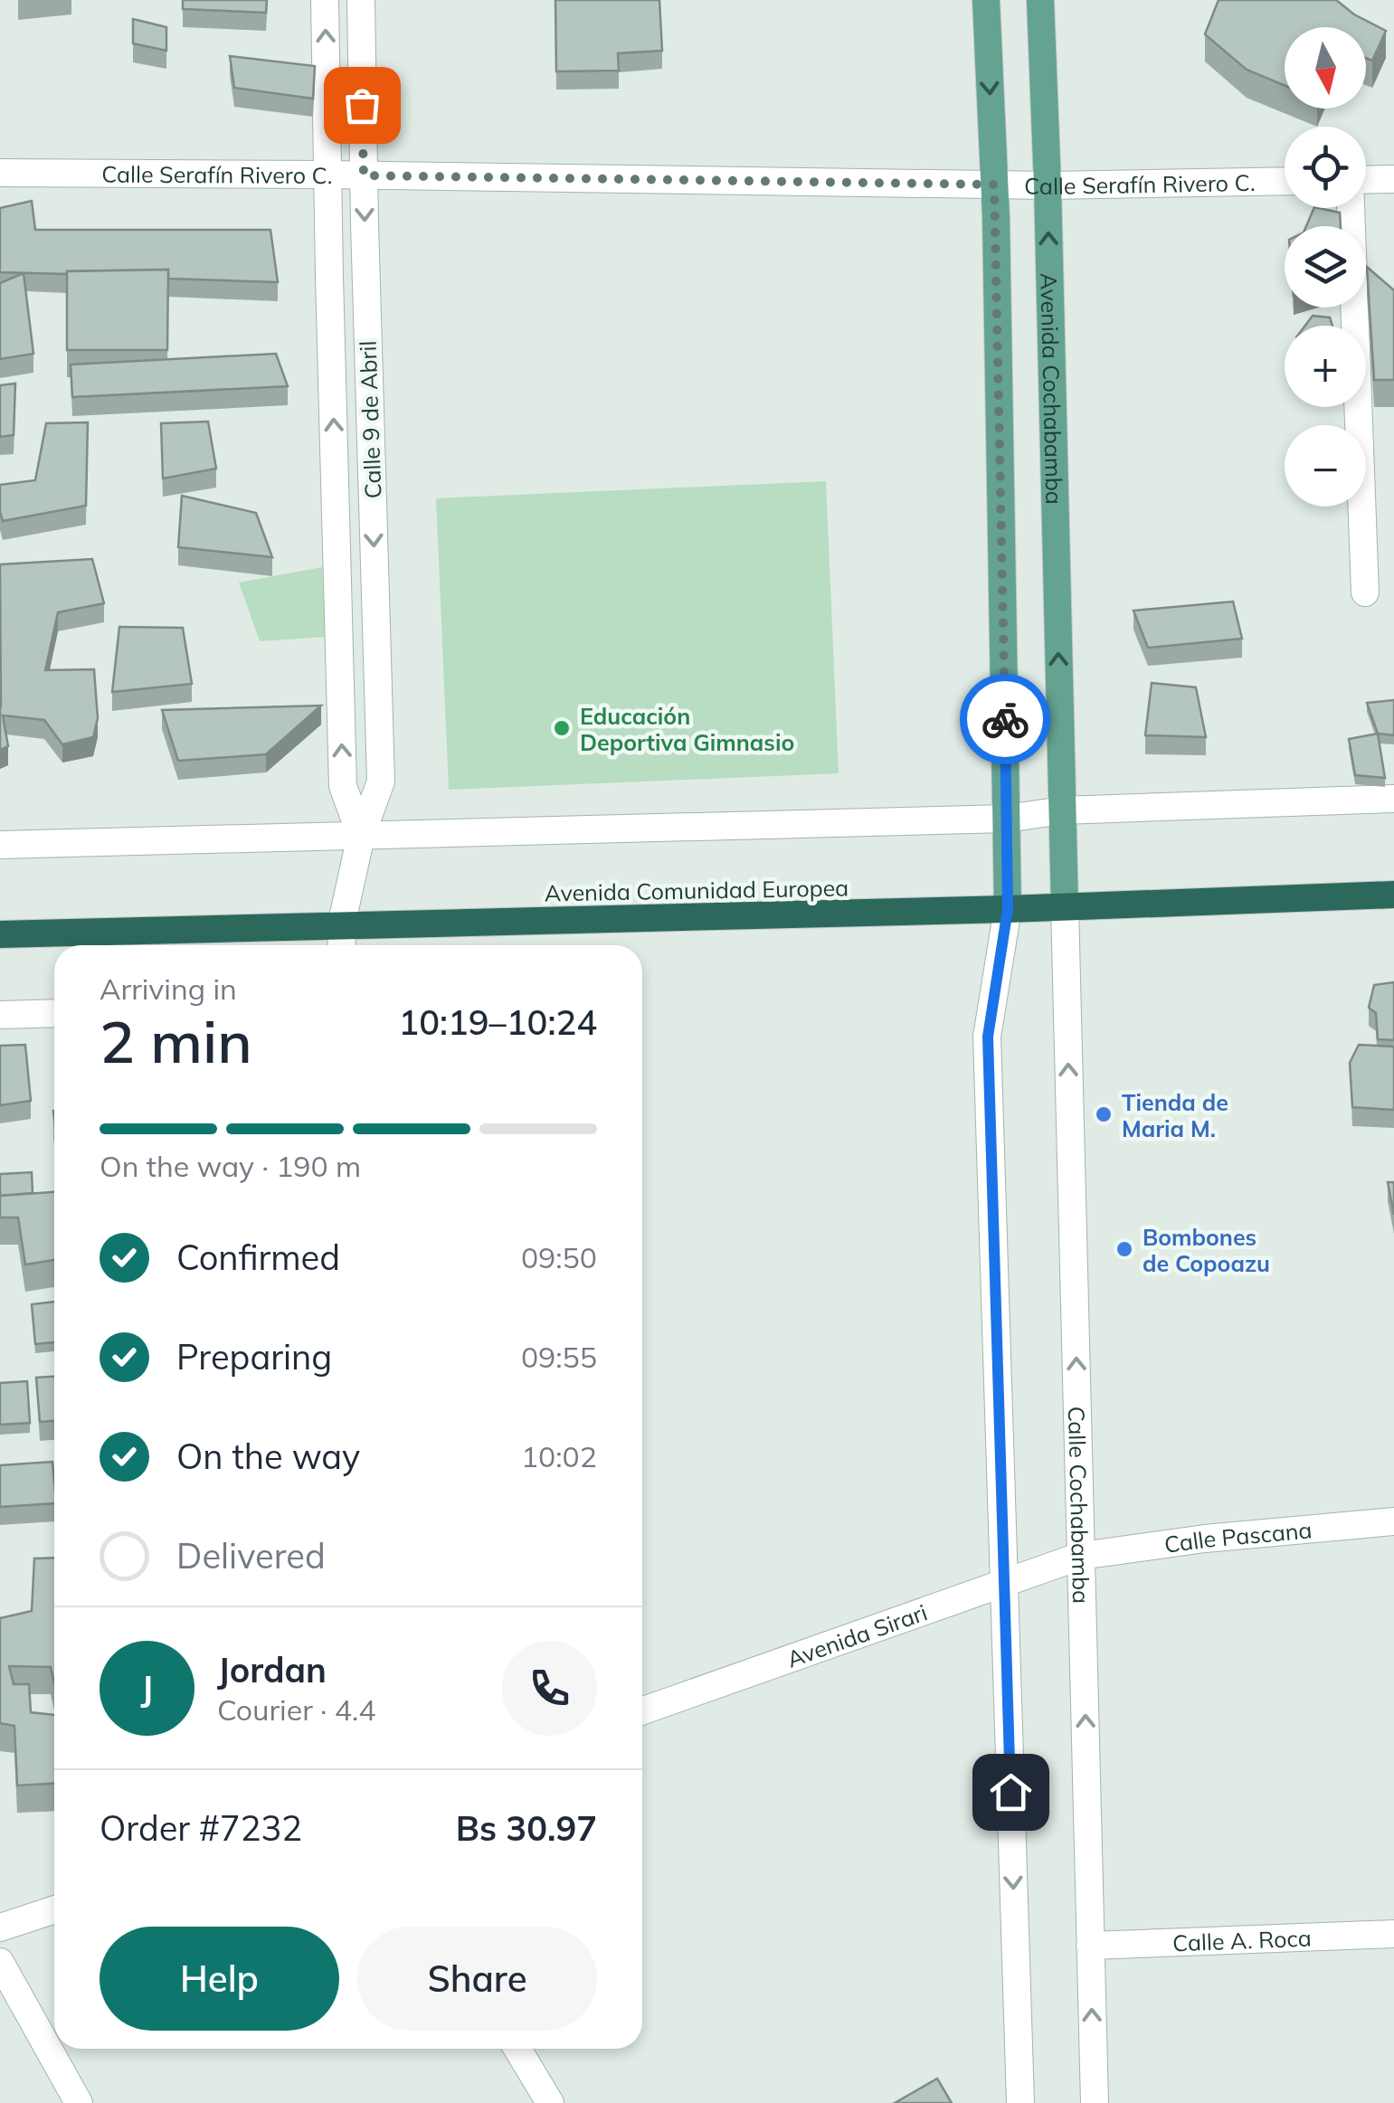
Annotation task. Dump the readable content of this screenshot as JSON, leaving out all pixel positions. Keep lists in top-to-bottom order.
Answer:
{
  "streets": {
    "highway": ["Avenida Comunidad Europea"],
    "main road": ["Avenida Cochabamba"],
    "street": [
      "Calle Serafín Rivero C.",
      "Calle 9 de Abril",
      "Calle Cochabamba",
      "Calle Pascana",
      "Avenida Sirari",
      "Calle A. Roca"
    ]
  },
  "crossings": [
    ["Calle Serafín Rivero C.", "Avenida Cochabamba"],
    ["Calle Serafín Rivero C.", "Calle 9 de Abril"],
    ["Avenida Cochabamba", "Avenida Comunidad Europea"],
    ["Avenida Cochabamba", "Calle Cochabamba"],
    ["Calle 9 de Abril", "Avenida Comunidad Europea"],
    ["Avenida Comunidad Europea", "Calle Cochabamba"],
    ["Calle Cochabamba", "Calle Pascana"],
    ["Calle Cochabamba", "Avenida Sirari"],
    ["Calle Cochabamba", "Calle A. Roca"],
    ["Calle Pascana", "Avenida Sirari"]
  ],
  "places": ["Educación Deportiva Gimnasio", "Tienda de Maria M.", "Bombones de Copoazu"],
  "north": "bottom",
  "page": {
    "map_buttons": ["+", "−"],
    "heading": ["2 min", "Arriving in", "10:19–10:24"],
    "panel": [
      "Jordan",
      "Courier · 4.4",
      "Order #7232",
      "Bs 30.97"
    ],
    "bar": "On the way · 190 m",
    "list": [
      ["Confirmed", "09:50"],
      ["Preparing", "09:55"],
      ["On the way", "10:02"],
      "Delivered"
    ],
    "round": "J",
    "buttons": ["Help", "Share"]
  }
}
